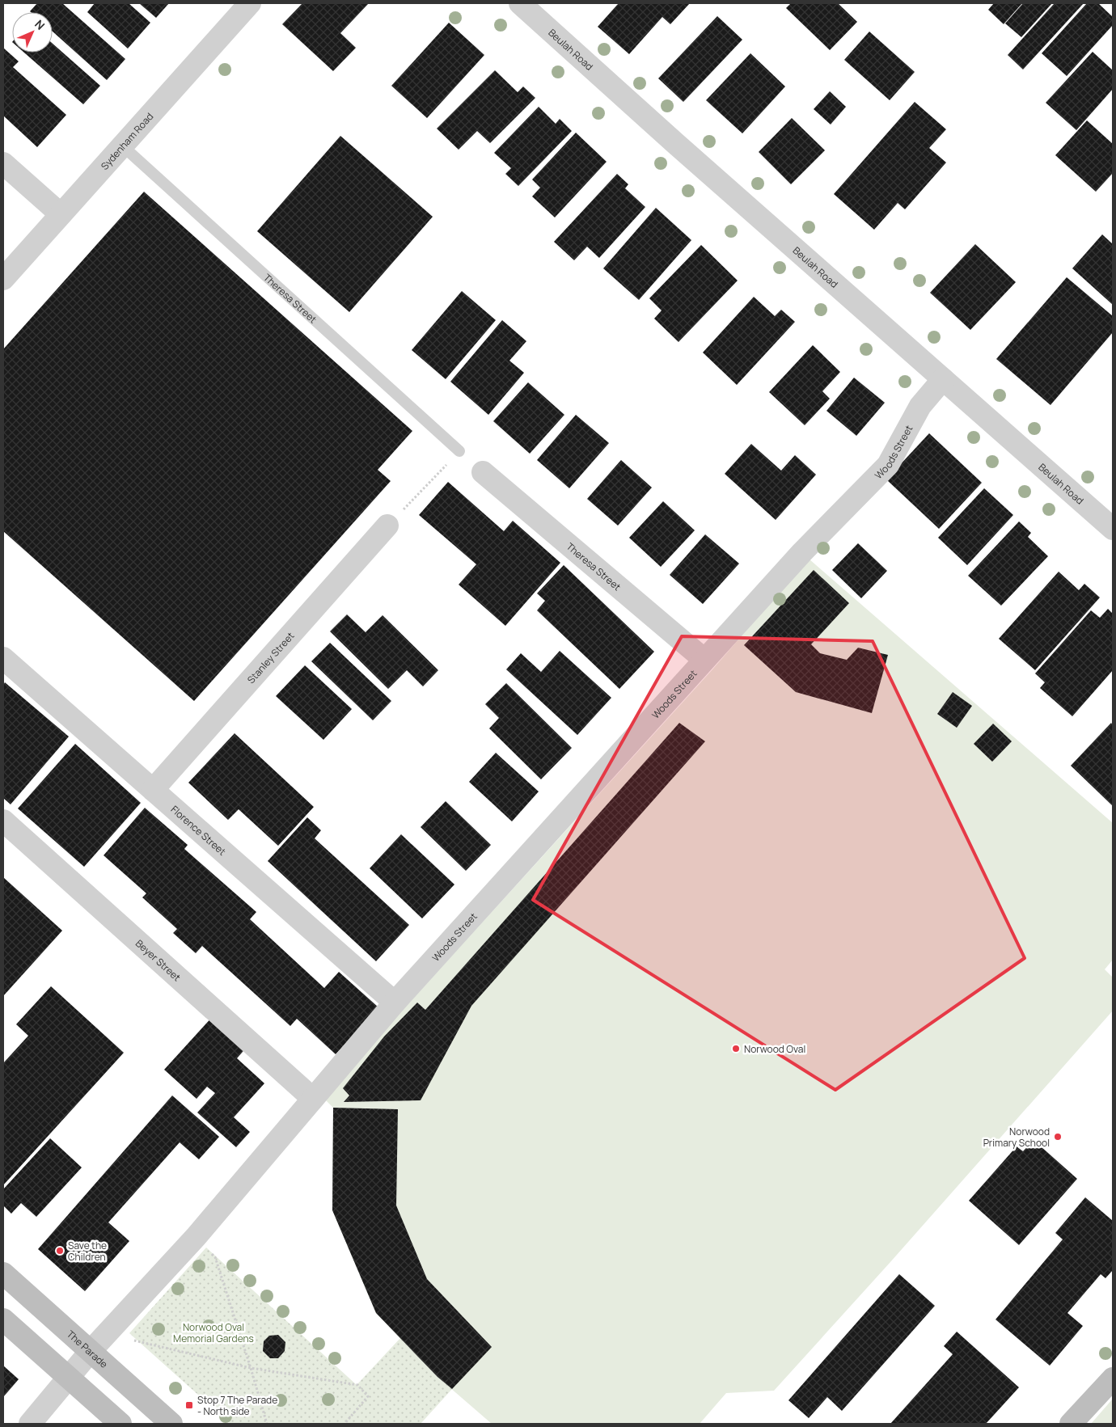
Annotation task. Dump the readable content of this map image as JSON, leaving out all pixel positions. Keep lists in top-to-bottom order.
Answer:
{
  "streets": {
    "main road": ["The Parade"],
    "street": [
      "Beulah Road",
      "Sydenham Road",
      "Theresa Street",
      "Woods Street",
      "Stanley Street",
      "Florence Street",
      "Beyer Street"
    ]
  },
  "crossings": [
    ["Beulah Road", "Woods Street"],
    ["Sydenham Road", "Theresa Street"],
    ["Theresa Street", "Woods Street"],
    ["Woods Street", "Florence Street"],
    ["Woods Street", "Beyer Street"],
    ["Woods Street", "The Parade"],
    ["Stanley Street", "Florence Street"]
  ],
  "parks": ["Norwood Oval Memorial Gardens"],
  "places": {
    "other": ["Norwood Oval", "Norwood Primary School", "Save the Children"],
    "transit": ["Stop 7 The Parade - North side"]
  },
  "north": "top right"
}
